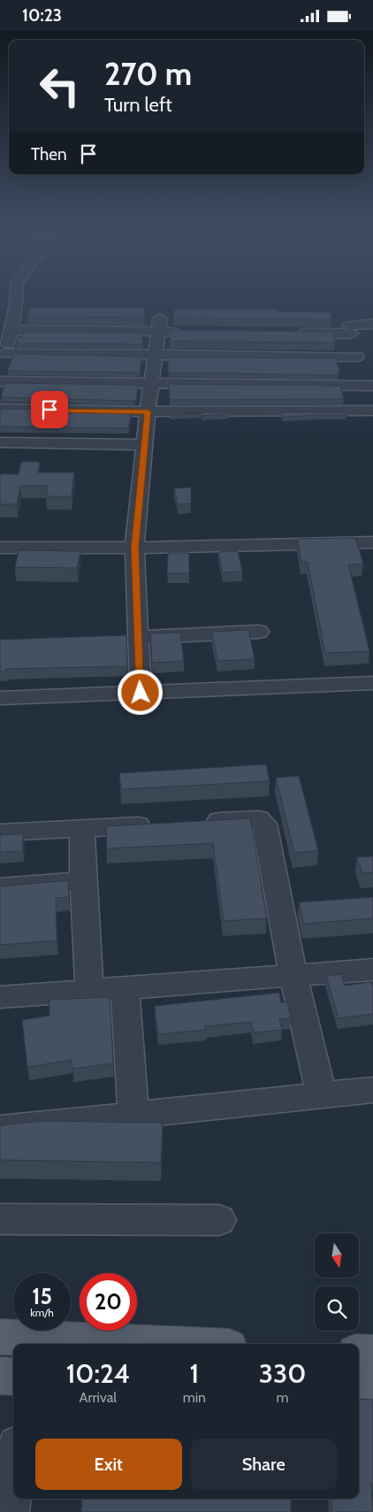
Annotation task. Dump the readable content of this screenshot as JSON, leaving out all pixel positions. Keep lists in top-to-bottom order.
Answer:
{
  "north": "bottom",
  "page": {
    "status": "10:23",
    "turn": ["270 m", "Turn left"],
    "then": "Then",
    "speed": "15 km/h",
    "limit": "20",
    "eta": [
      "10:24",
      "Arrival",
      "1",
      "min",
      "330",
      "m"
    ],
    "buttons": ["Exit", "Share"]
  }
}
